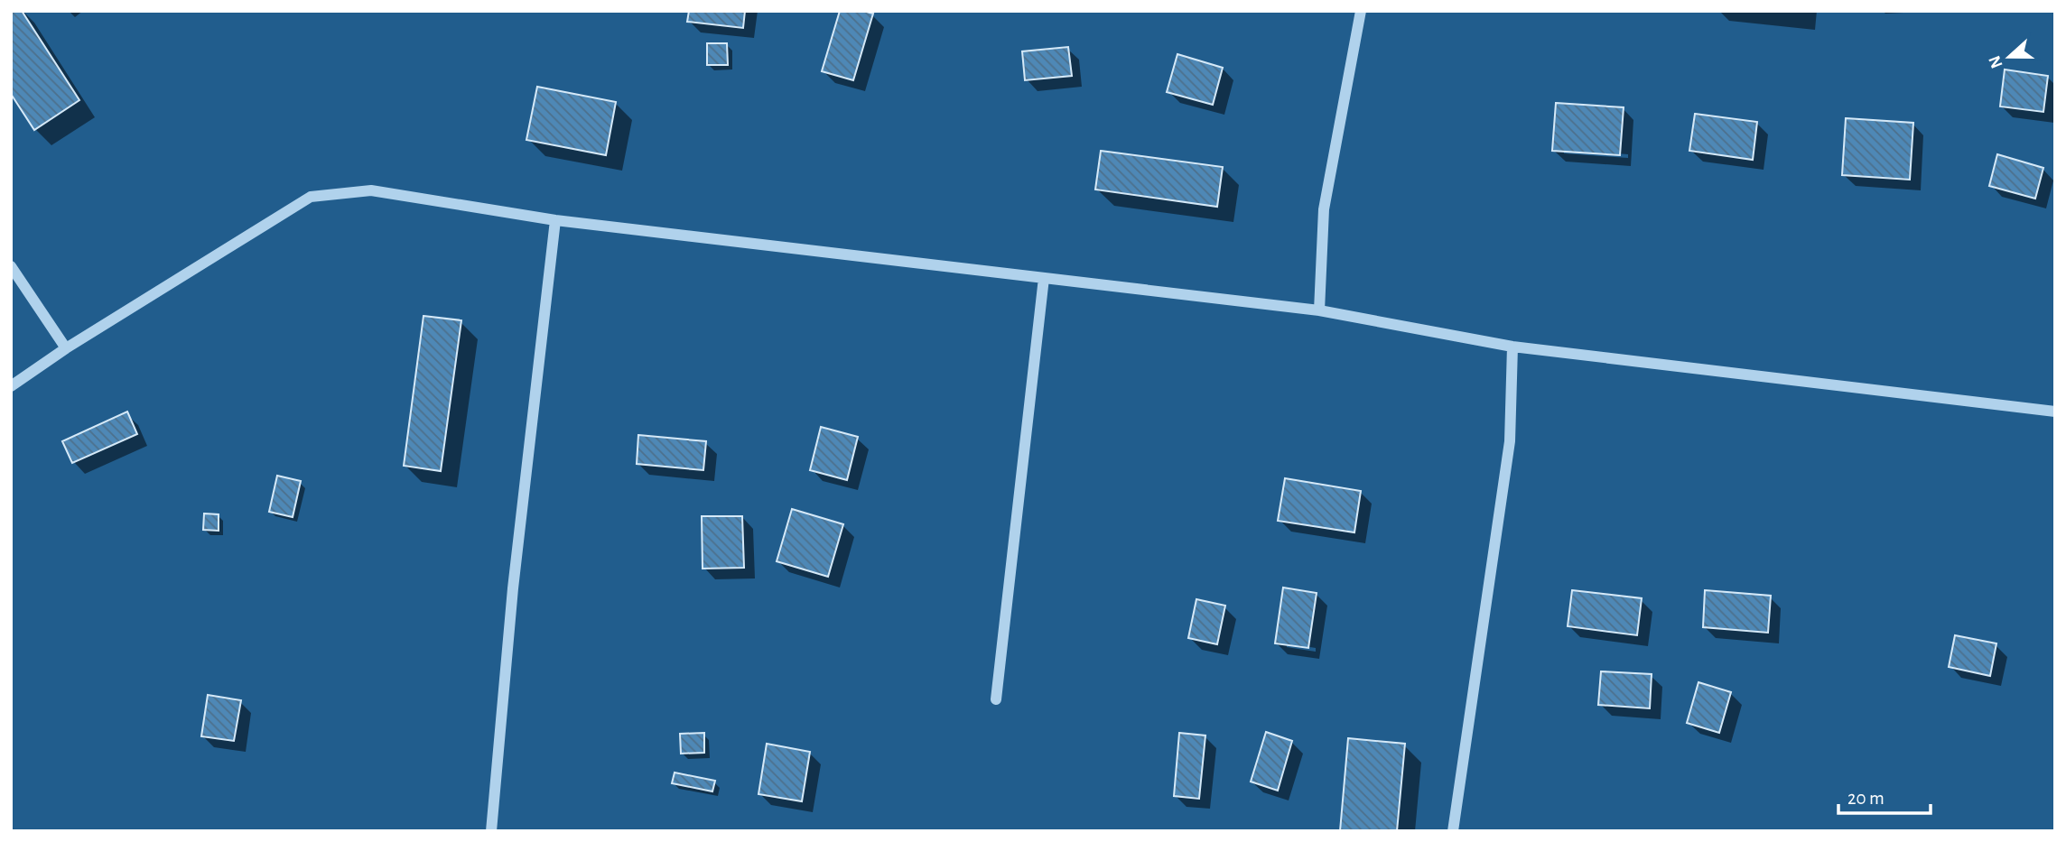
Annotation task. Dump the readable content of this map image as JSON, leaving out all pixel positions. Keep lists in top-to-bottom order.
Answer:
{
  "scale_bar": "20 m",
  "north": "left"
}
